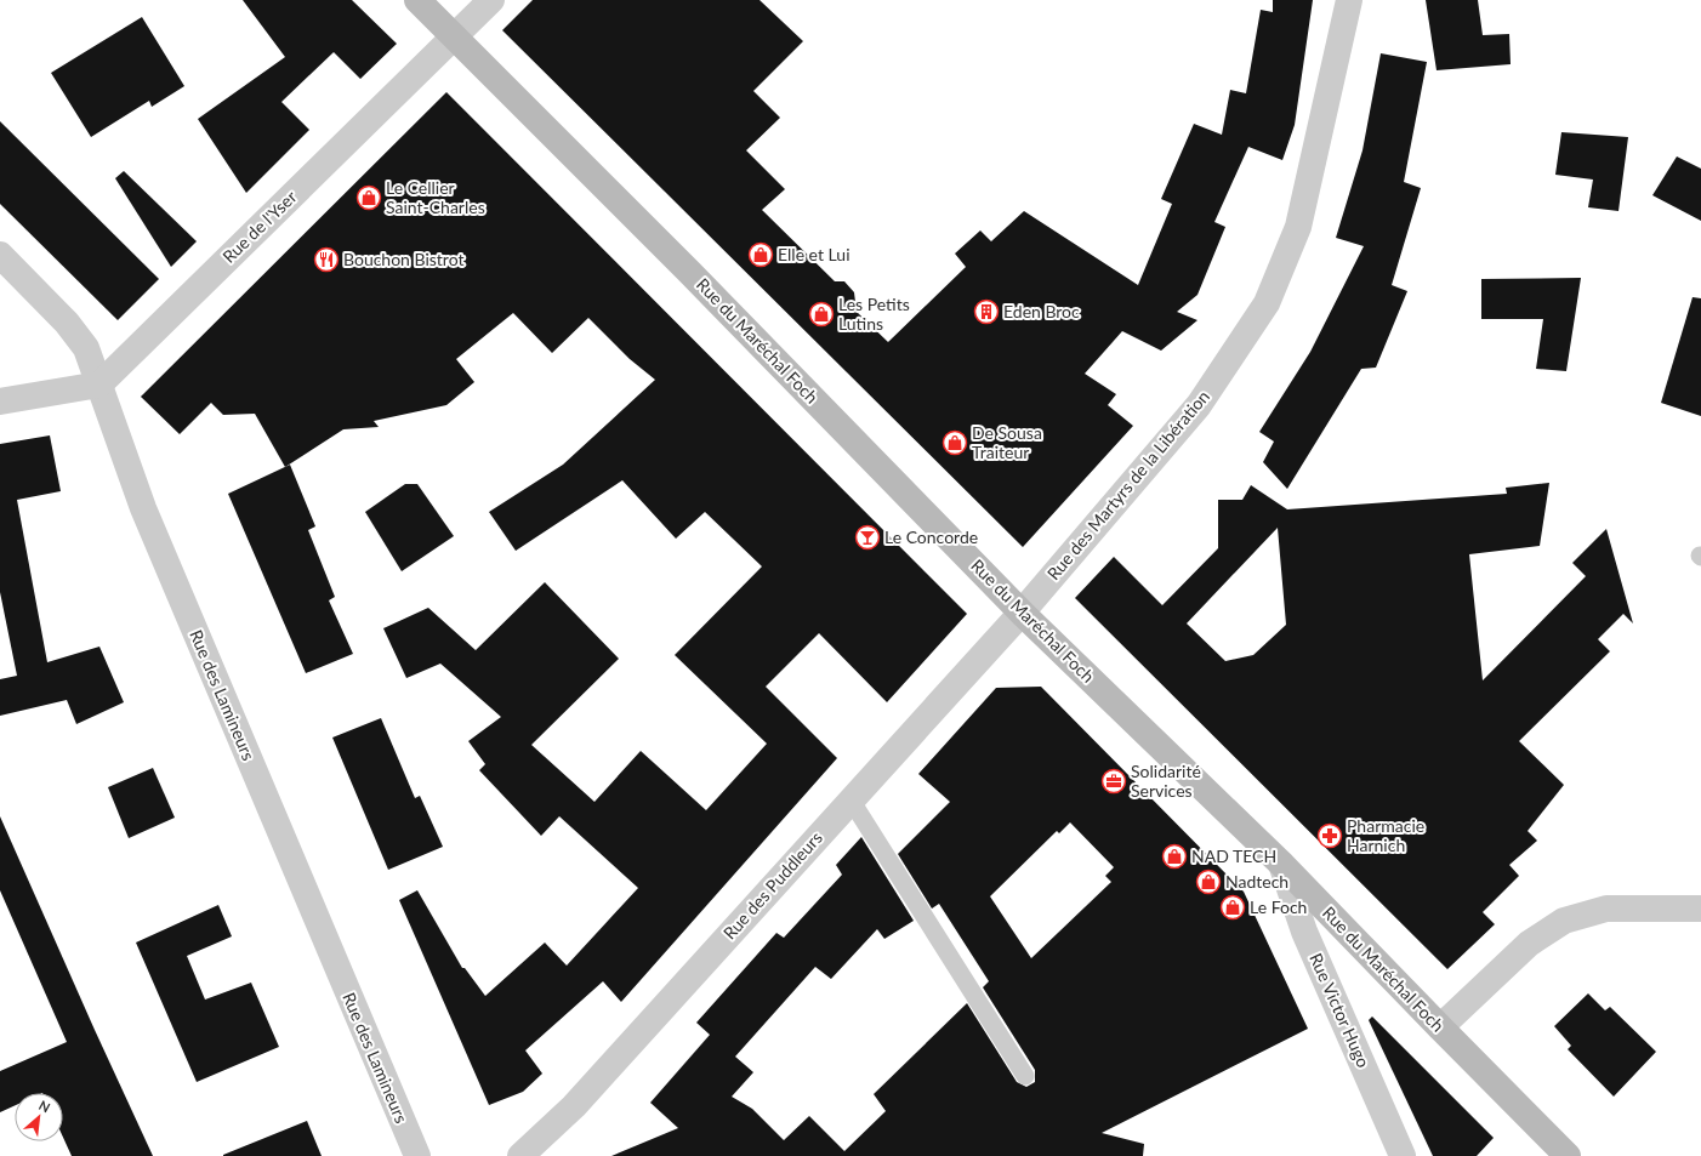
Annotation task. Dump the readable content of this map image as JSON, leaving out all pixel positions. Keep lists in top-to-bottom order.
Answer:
{
  "streets": {
    "main road": ["Rue du Maréchal Foch"],
    "street": [
      "Rue de l'Yser",
      "Rue des Martyrs de la Libération",
      "Rue des Lamineurs",
      "Rue des Puddleurs",
      "Rue Victor Hugo"
    ]
  },
  "crossings": [
    ["Rue de l'Yser", "Rue du Maréchal Foch"],
    ["Rue de l'Yser", "Rue des Lamineurs"],
    ["Rue du Maréchal Foch", "Rue des Martyrs de la Libération"],
    ["Rue du Maréchal Foch", "Rue des Puddleurs"],
    ["Rue du Maréchal Foch", "Rue Victor Hugo"],
    ["Rue des Martyrs de la Libération", "Rue des Puddleurs"]
  ],
  "places": {
    "shop": [
      "Le Cellier Saint-Charles",
      "Elle et Lui",
      "Les Petits Lutins",
      "De Sousa Traiteur",
      "NAD TECH",
      "Nadtech",
      "Le Foch"
    ],
    "restaurant": ["Bouchon Bistrot"],
    "building": ["Eden Broc"],
    "bar": ["Le Concorde"],
    "office": ["Solidarité Services"],
    "pharmacy": ["Pharmacie Harnich"]
  },
  "north": "top right"
}
